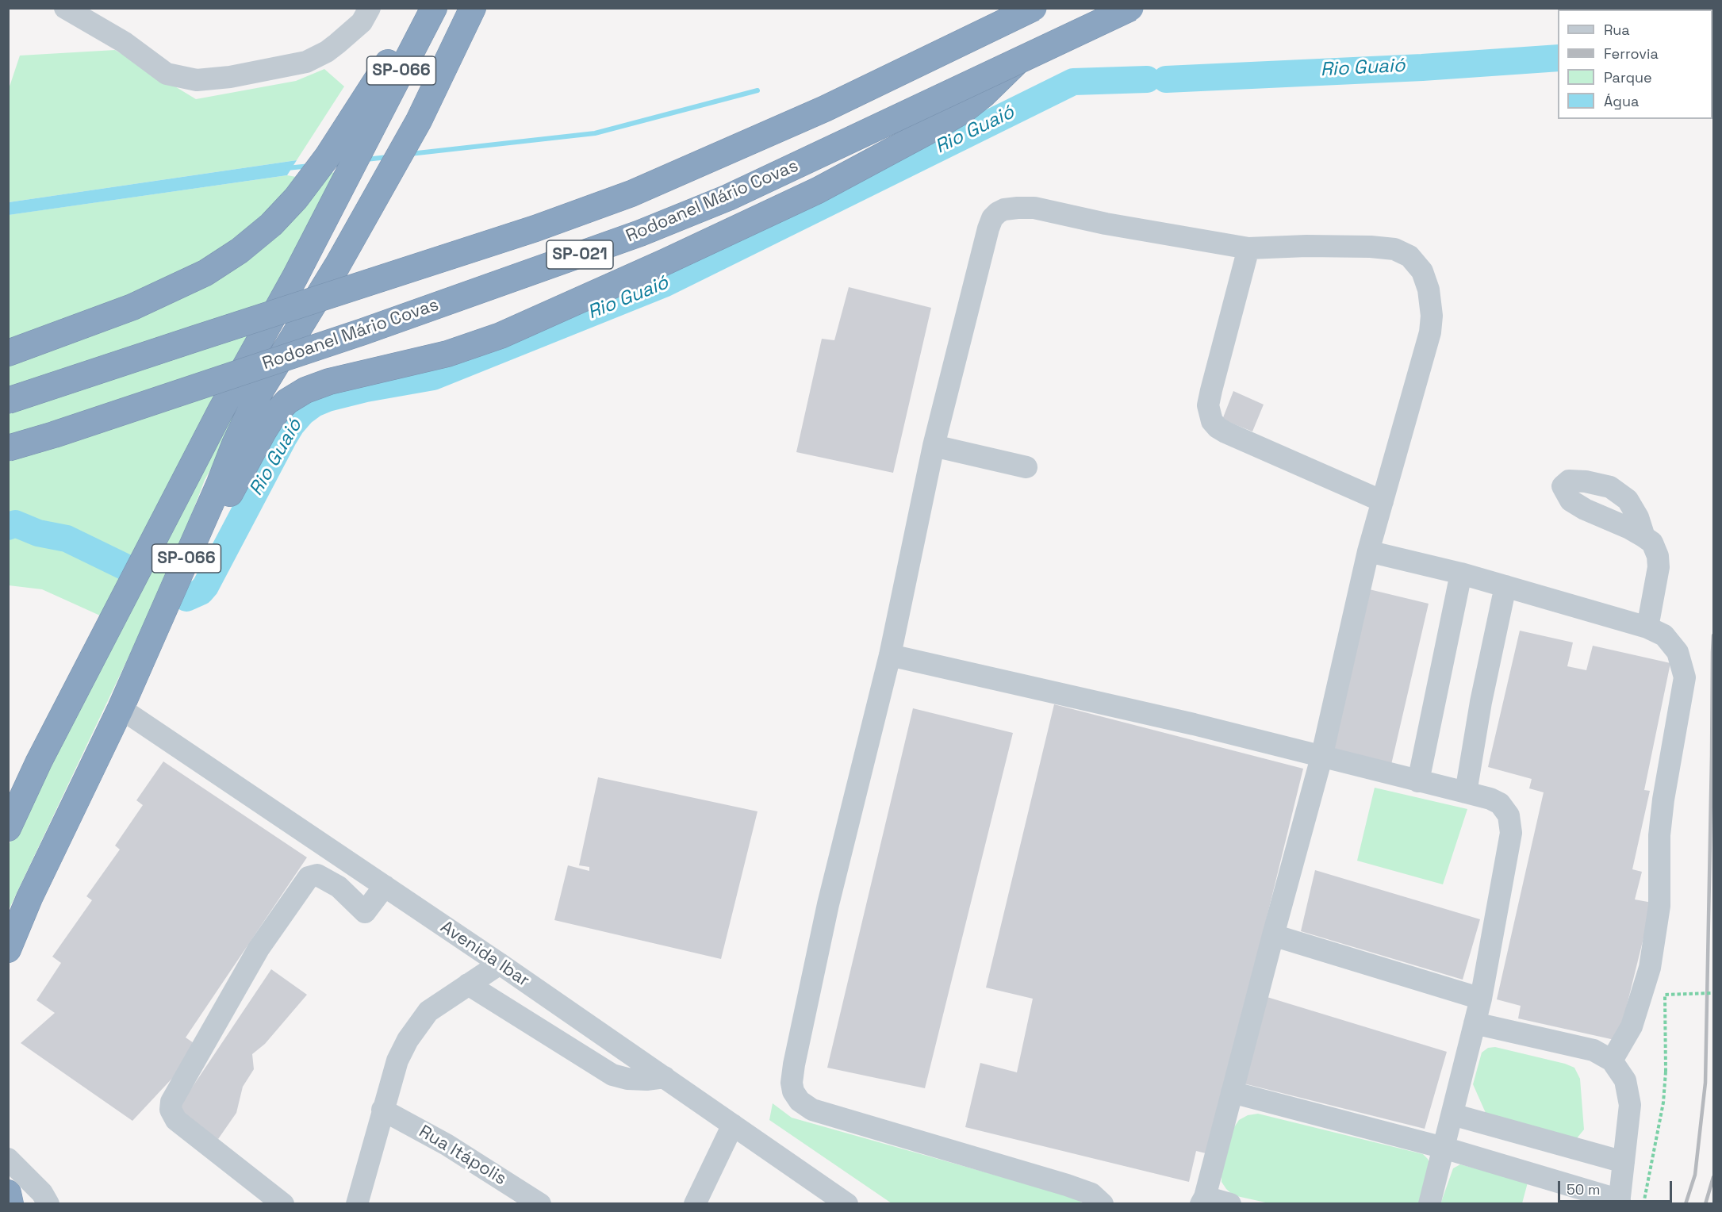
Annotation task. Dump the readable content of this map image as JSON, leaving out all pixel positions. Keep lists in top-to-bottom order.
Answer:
{
  "streets": {
    "highway": ["SP-066", "Rodoanel Mário Covas", "SP-021"],
    "street": ["Avenida Ibar", "Rua Itápolis"]
  },
  "crossings": [
    ["SP-066", "Avenida Ibar"]
  ],
  "water": ["Rio Guaió"],
  "legend": [
    "Rua",
    "Ferrovia",
    "Parque",
    "Água"
  ],
  "scale_bar": "50 m"
}
